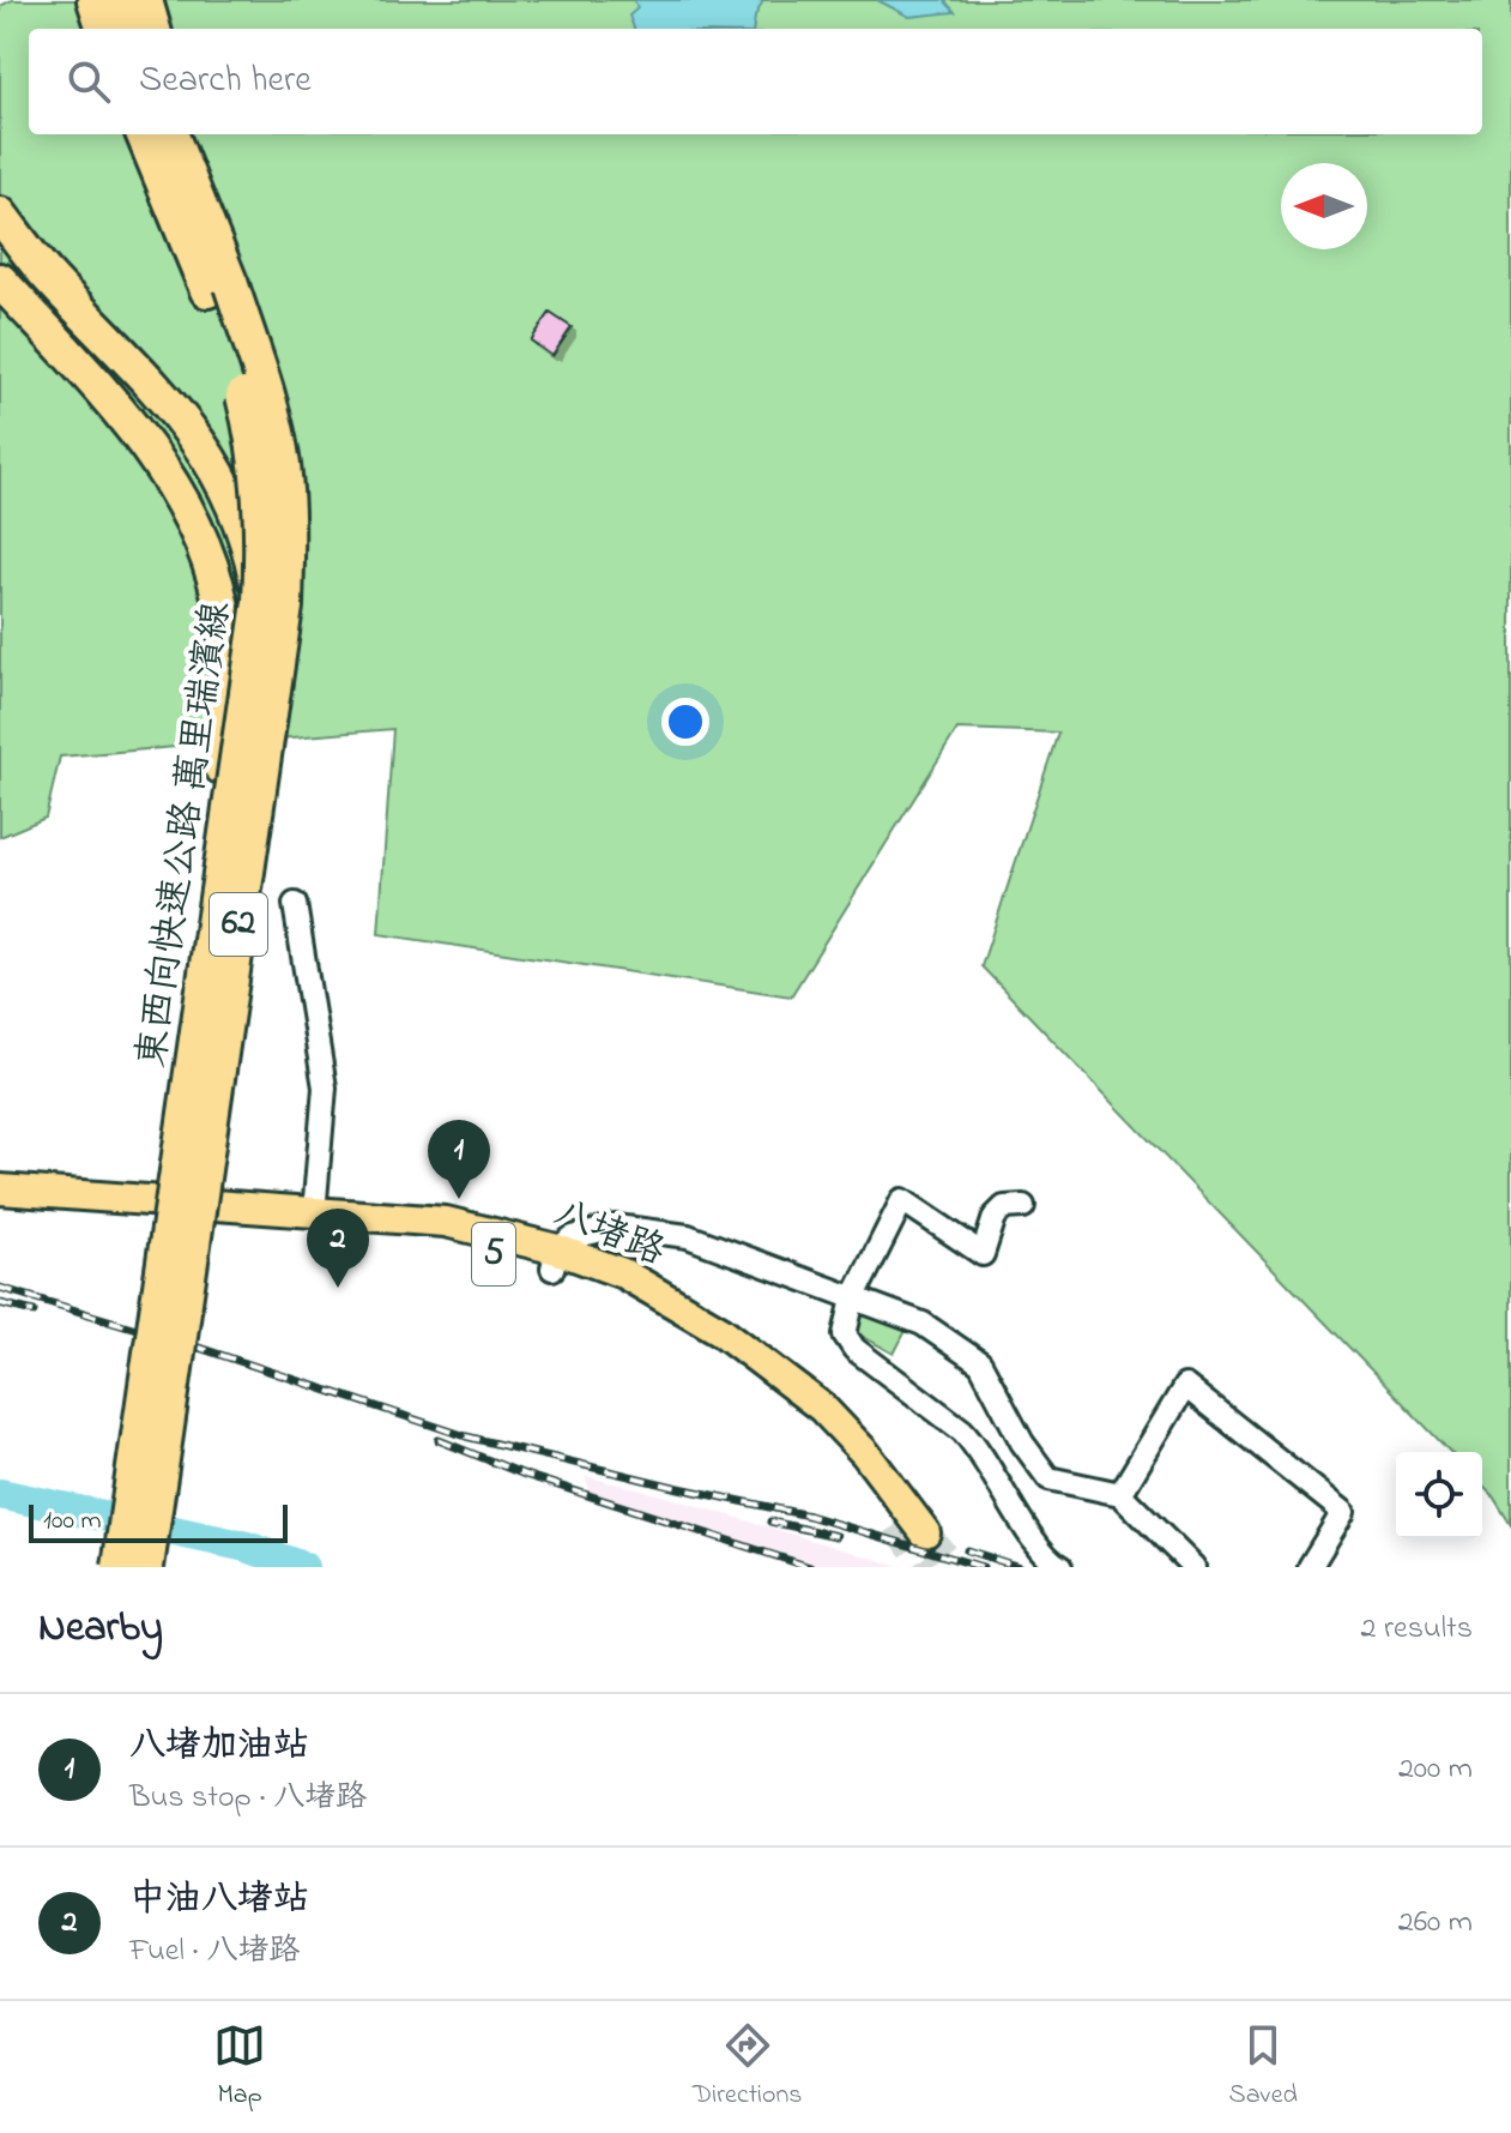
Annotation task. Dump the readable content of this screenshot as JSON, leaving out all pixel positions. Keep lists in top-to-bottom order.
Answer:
{
  "streets": {
    "highway": ["東西向快速公路 萬里瑞濱線", "62"],
    "main road": ["八堵路", "5"]
  },
  "scale_bar": "100 m",
  "north": "left",
  "page": {
    "search": "Search here",
    "pins": ["1", "2"],
    "scale": "100 m",
    "heading": ["Nearby", "2 results"],
    "list": [
      {
        "mark": "1",
        "name": "八堵加油站",
        "note": "Bus stop · 八堵路",
        "value": "200 m"
      },
      {
        "mark": "2",
        "name": "中油八堵站",
        "note": "Fuel · 八堵路",
        "value": "260 m"
      }
    ],
    "nav": ["Map", "Directions", "Saved"]
  }
}
